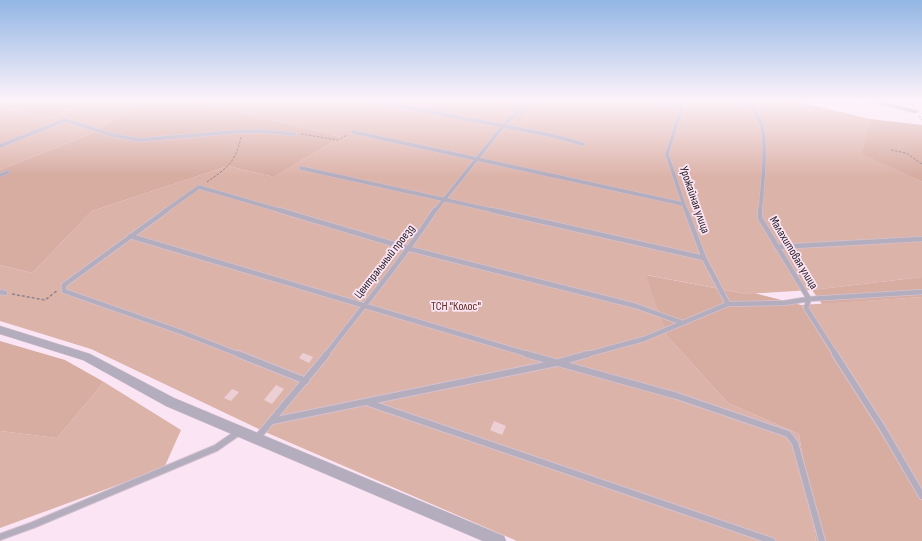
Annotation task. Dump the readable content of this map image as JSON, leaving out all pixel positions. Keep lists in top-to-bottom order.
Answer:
{
  "streets": {
    "lane": ["Урожайная улица", "Малахитовая улица", "Центральный проезд"]
  },
  "parks": ["ТСН \"Колос\""]
}
